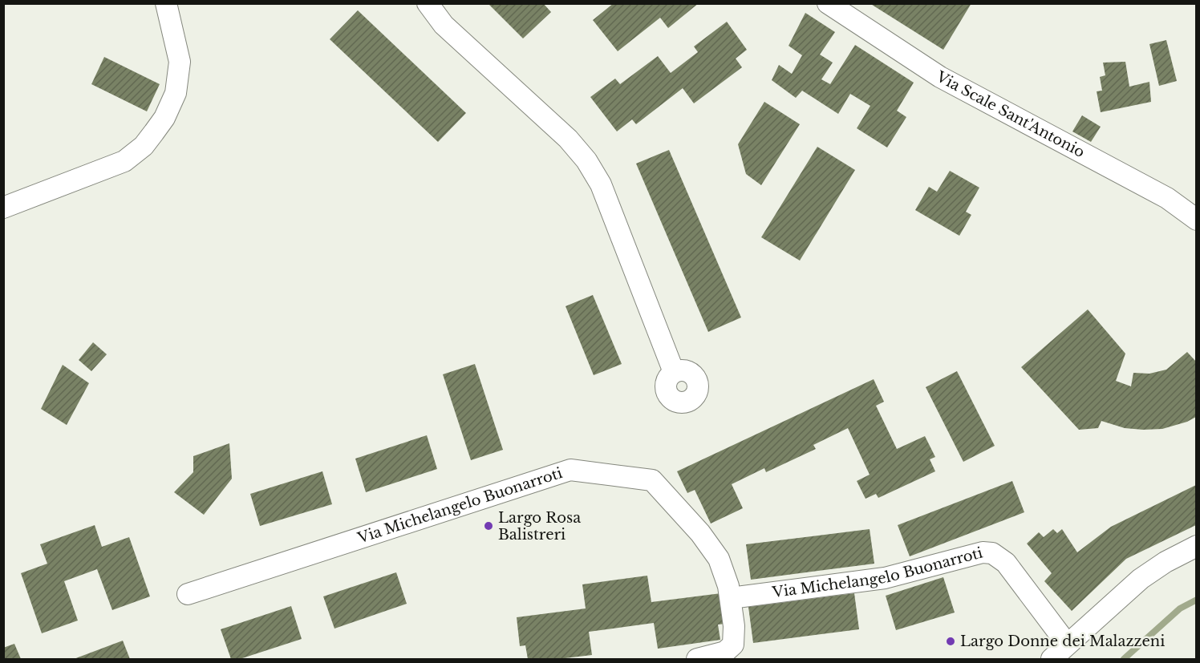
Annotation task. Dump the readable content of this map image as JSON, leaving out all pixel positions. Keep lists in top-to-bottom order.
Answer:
{
  "streets": {
    "street": ["Via Scale Sant'Antonio", "Via Michelangelo Buonarroti"]
  },
  "places": ["Largo Rosa Balistreri", "Largo Donne dei Malazzeni"]
}
